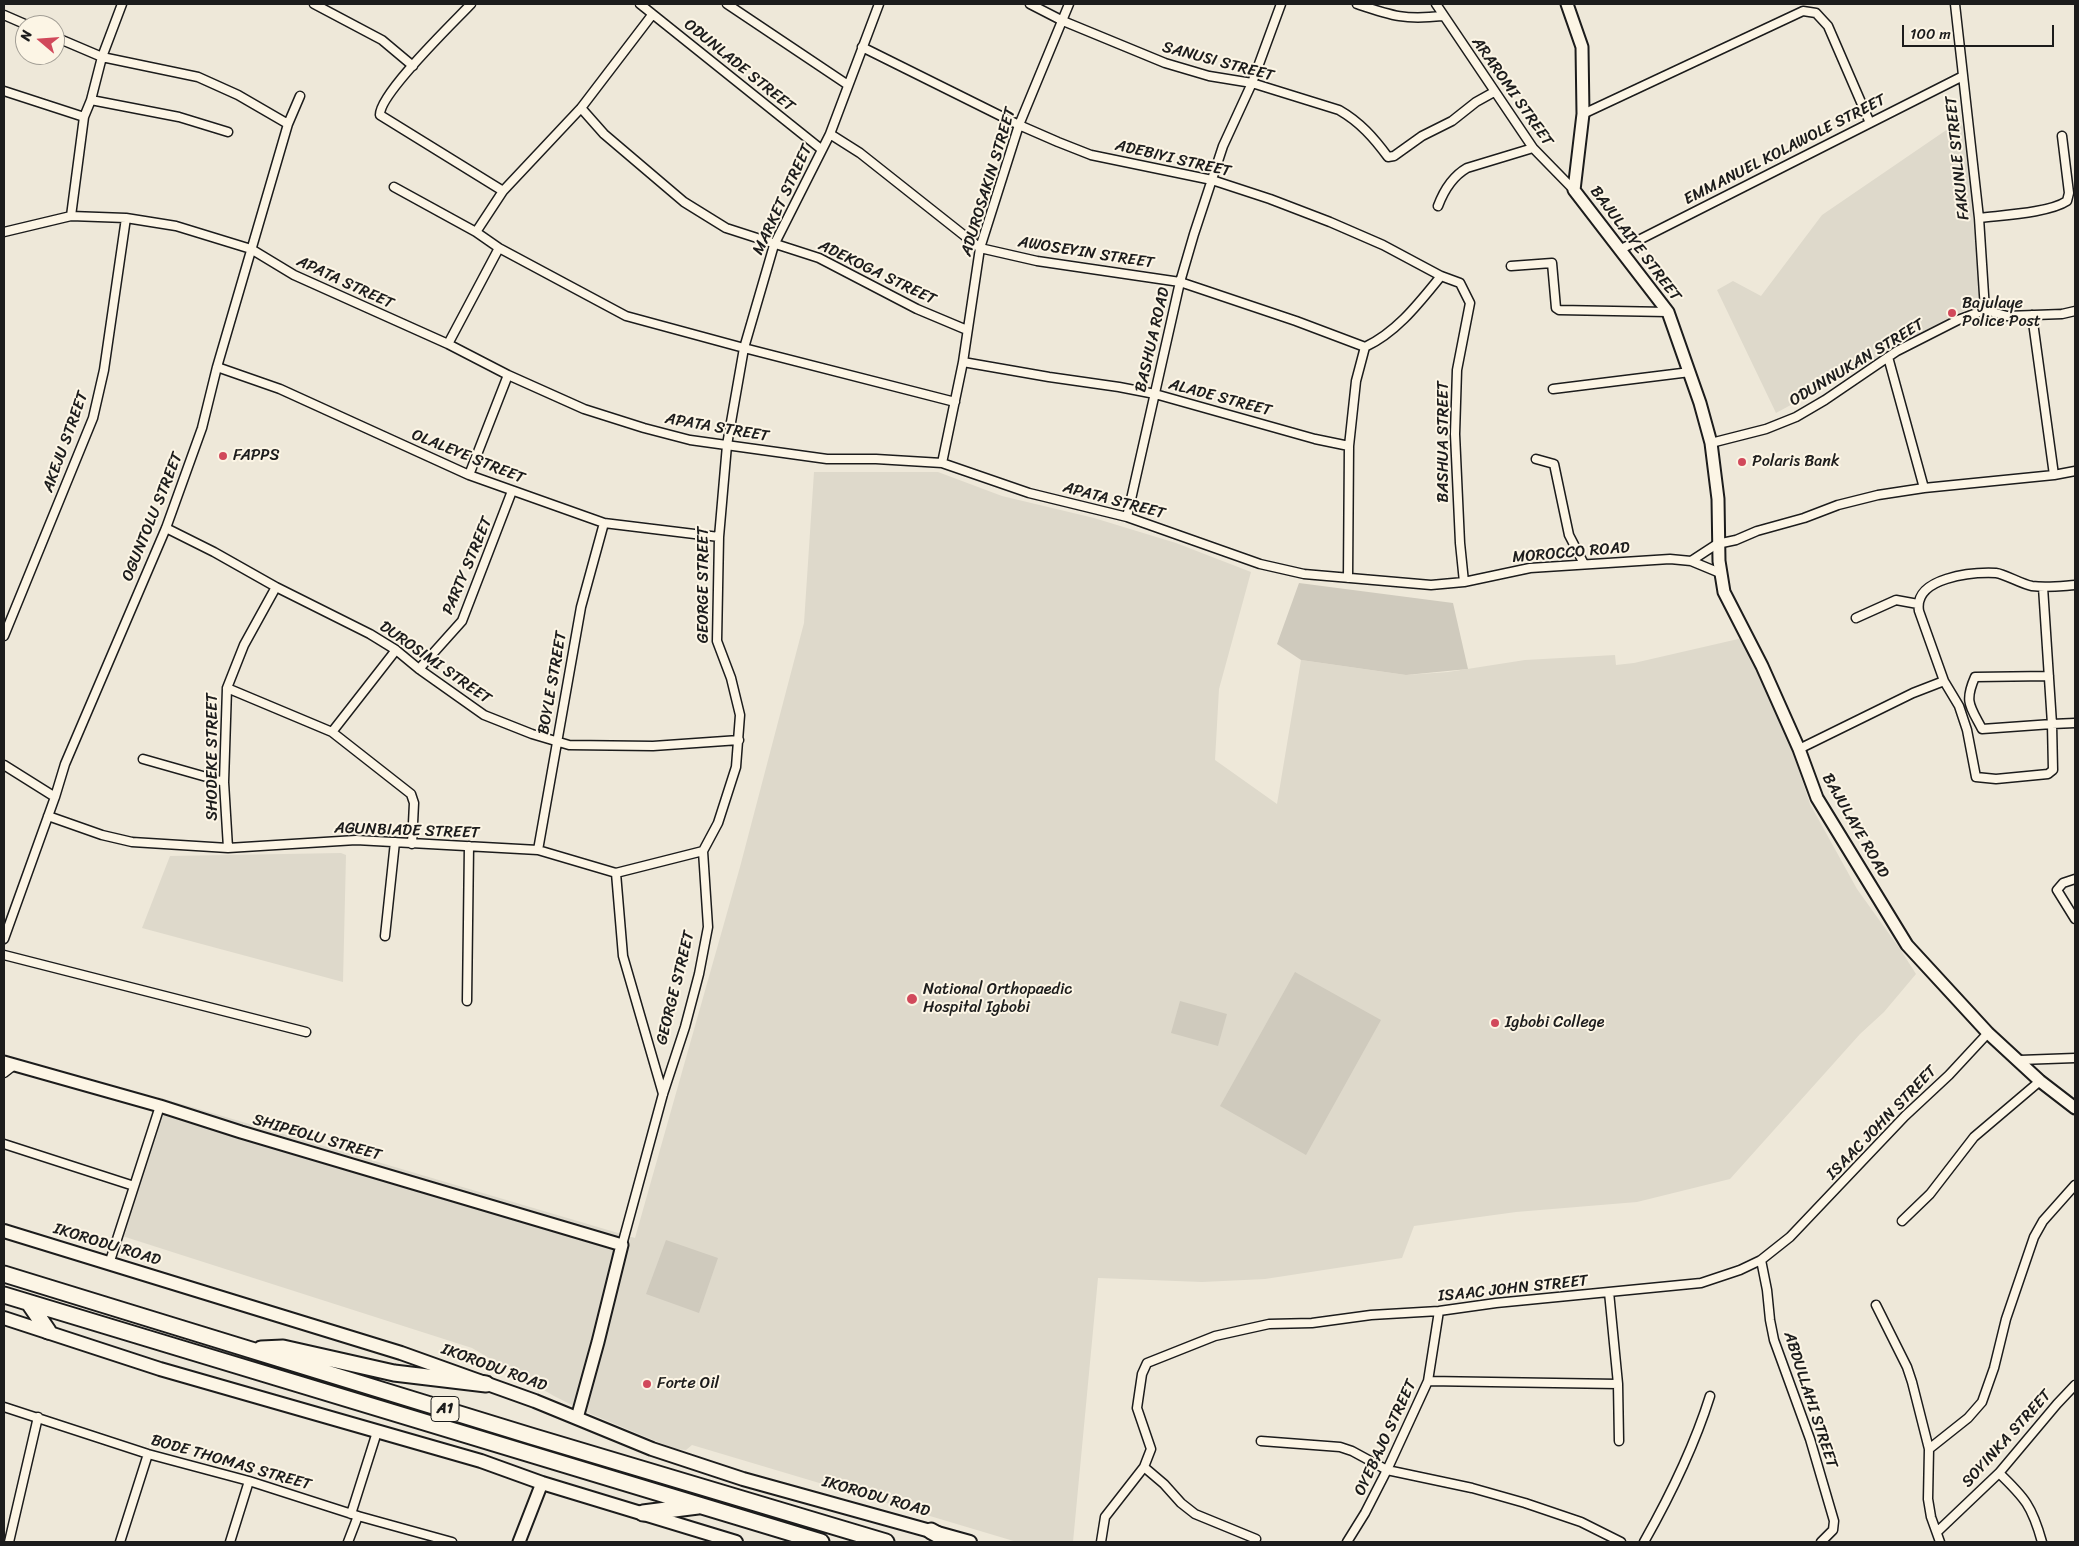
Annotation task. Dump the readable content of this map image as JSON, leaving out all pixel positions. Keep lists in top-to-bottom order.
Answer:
{
  "streets": {
    "highway": ["A1"],
    "main road": ["IKORODU ROAD"],
    "street": [
      "SANUSI STREET",
      "ODUNLADE STREET",
      "ARAROMI STREET",
      "EMMANUEL KOLAWOLE STREET",
      "FAKUNLE STREET",
      "ADEBIYI STREET",
      "ADUROSAKIN STREET",
      "MARKET STREET",
      "BAJULAIYE STREET",
      "AWOSEYIN STREET",
      "ADEKOGA STREET",
      "APATA STREET",
      "BASHUA ROAD",
      "ODUNNUKAN STREET",
      "ALADE STREET",
      "AKEJU STREET",
      "BASHUA STREET",
      "OLALEYE STREET",
      "OGUNTOLU STREET",
      "MOROCCO ROAD",
      "PARTY STREET",
      "GEORGE STREET",
      "DUROSIMI STREET",
      "BOYLE STREET",
      "SHODEKE STREET",
      "BAJULAYE ROAD",
      "AGUNBIADE STREET",
      "ISAAC JOHN STREET",
      "SHIPEOLU STREET",
      "ABDULLAHI STREET",
      "OYEBAJO STREET",
      "SOYINKA STREET",
      "BODE THOMAS STREET"
    ]
  },
  "crossings": [
    ["SANUSI STREET", "ARAROMI STREET"],
    ["SANUSI STREET", "ADUROSAKIN STREET"],
    ["SANUSI STREET", "BASHUA ROAD"],
    ["ODUNLADE STREET", "MARKET STREET"],
    ["ARAROMI STREET", "BAJULAIYE STREET"],
    ["EMMANUEL KOLAWOLE STREET", "FAKUNLE STREET"],
    ["EMMANUEL KOLAWOLE STREET", "BAJULAIYE STREET"],
    ["FAKUNLE STREET", "ODUNNUKAN STREET"],
    ["ADEBIYI STREET", "ADUROSAKIN STREET"],
    ["ADEBIYI STREET", "MARKET STREET"],
    ["ADEBIYI STREET", "BASHUA ROAD"],
    ["ADEBIYI STREET", "BASHUA STREET"],
    ["ADUROSAKIN STREET", "AWOSEYIN STREET"],
    ["ADUROSAKIN STREET", "ADEKOGA STREET"],
    ["ADUROSAKIN STREET", "APATA STREET"],
    ["ADUROSAKIN STREET", "ALADE STREET"],
    ["MARKET STREET", "AWOSEYIN STREET"],
    ["MARKET STREET", "ADEKOGA STREET"],
    ["MARKET STREET", "APATA STREET"],
    ["MARKET STREET", "GEORGE STREET"],
    ["BAJULAIYE STREET", "ODUNNUKAN STREET"],
    ["BAJULAIYE STREET", "BAJULAYE ROAD"],
    ["AWOSEYIN STREET", "BASHUA ROAD"],
    ["APATA STREET", "BASHUA ROAD"],
    ["APATA STREET", "AKEJU STREET"],
    ["APATA STREET", "OGUNTOLU STREET"],
    ["APATA STREET", "MOROCCO ROAD"],
    ["APATA STREET", "GEORGE STREET"],
    ["BASHUA ROAD", "ALADE STREET"],
    ["BASHUA STREET", "MOROCCO ROAD"],
    ["OLALEYE STREET", "OGUNTOLU STREET"],
    ["OLALEYE STREET", "PARTY STREET"],
    ["OLALEYE STREET", "GEORGE STREET"],
    ["OLALEYE STREET", "BOYLE STREET"],
    ["OGUNTOLU STREET", "DUROSIMI STREET"],
    ["OGUNTOLU STREET", "AGUNBIADE STREET"],
    ["MOROCCO ROAD", "BAJULAYE ROAD"],
    ["PARTY STREET", "DUROSIMI STREET"],
    ["GEORGE STREET", "DUROSIMI STREET"],
    ["GEORGE STREET", "SHIPEOLU STREET"],
    ["GEORGE STREET", "IKORODU ROAD"],
    ["DUROSIMI STREET", "BOYLE STREET"],
    ["DUROSIMI STREET", "SHODEKE STREET"],
    ["BOYLE STREET", "AGUNBIADE STREET"],
    ["SHODEKE STREET", "AGUNBIADE STREET"],
    ["BAJULAYE ROAD", "ISAAC JOHN STREET"],
    ["ISAAC JOHN STREET", "ABDULLAHI STREET"],
    ["ISAAC JOHN STREET", "OYEBAJO STREET"]
  ],
  "places": [
    "Bajulaye Police Post",
    "FAPPS",
    "Polaris Bank",
    "National Orthopaedic Hospital Igbobi",
    "Igbobi College",
    "Forte Oil"
  ],
  "scale_bar": "100 m",
  "north": "left"
}
